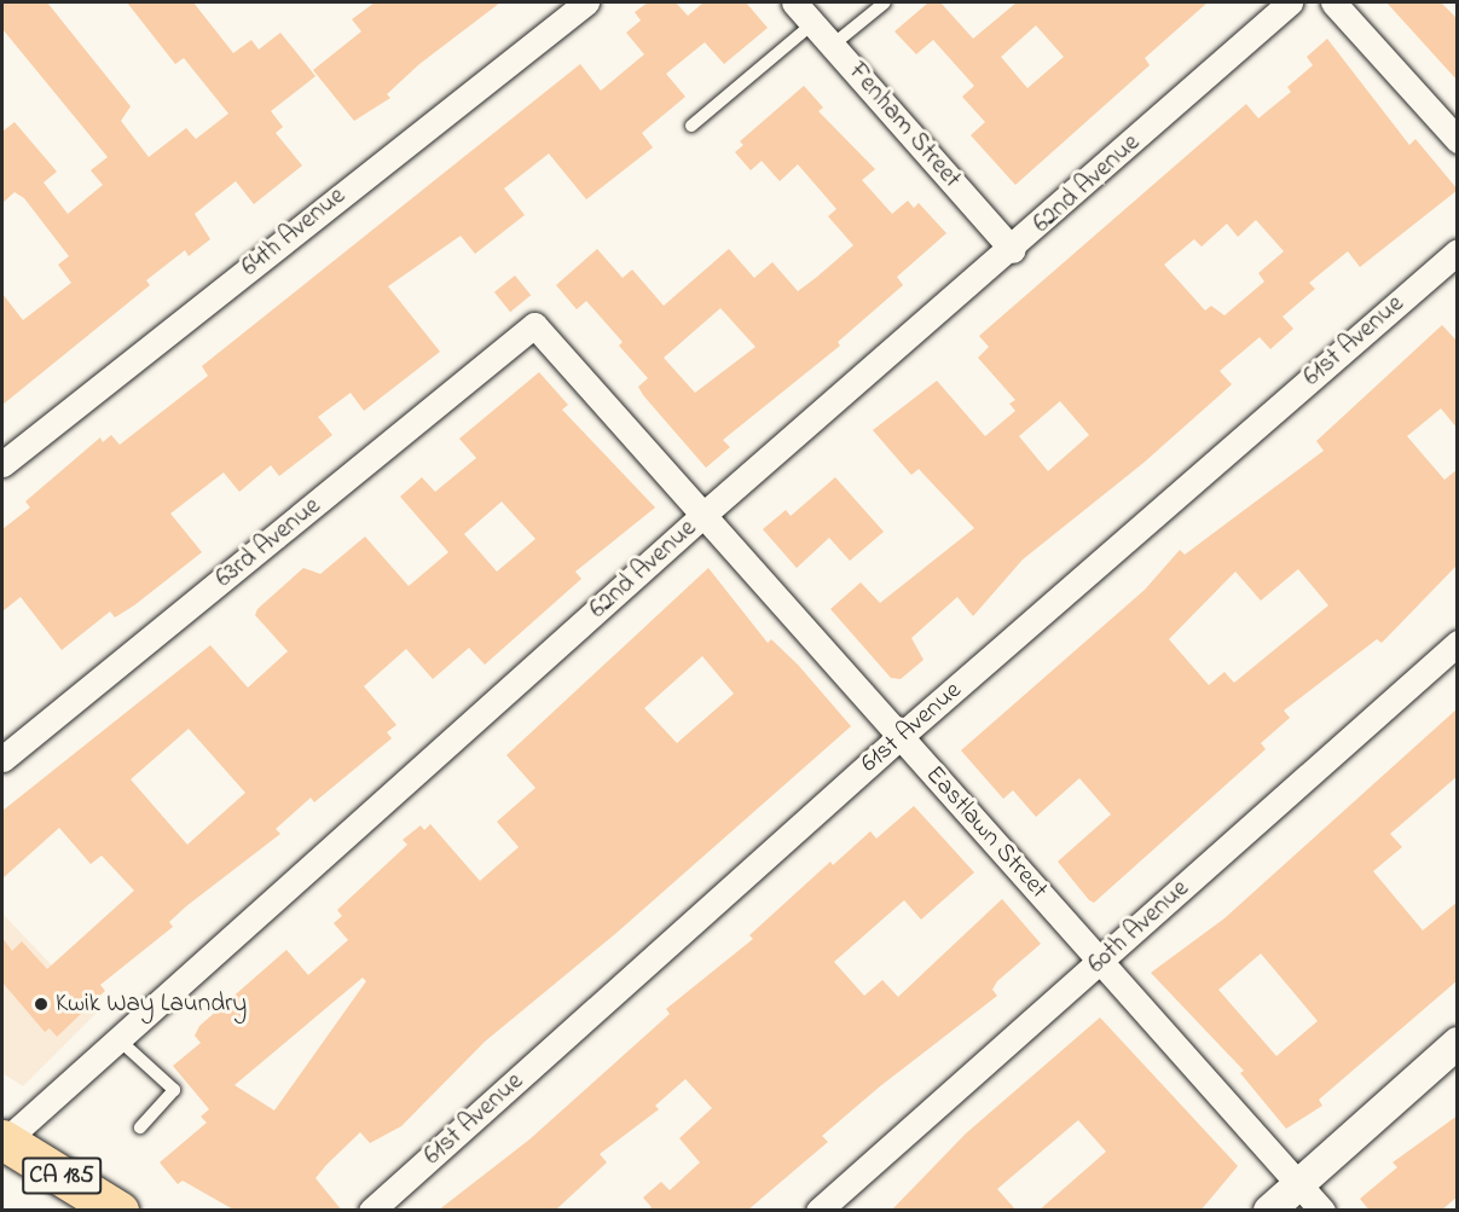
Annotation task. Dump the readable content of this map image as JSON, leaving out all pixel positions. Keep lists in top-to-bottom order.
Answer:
{
  "streets": {
    "main road": ["CA 185"],
    "street": [
      "Fenham Street",
      "62nd Avenue",
      "64th Avenue",
      "61st Avenue",
      "63rd Avenue",
      "Eastlawn Street",
      "60th Avenue"
    ]
  },
  "crossings": [
    ["Fenham Street", "62nd Avenue"],
    ["62nd Avenue", "Eastlawn Street"],
    ["62nd Avenue", "CA 185"],
    ["61st Avenue", "Eastlawn Street"],
    ["63rd Avenue", "Eastlawn Street"],
    ["Eastlawn Street", "60th Avenue"]
  ],
  "places": ["Kwik Way Laundry"]
}
